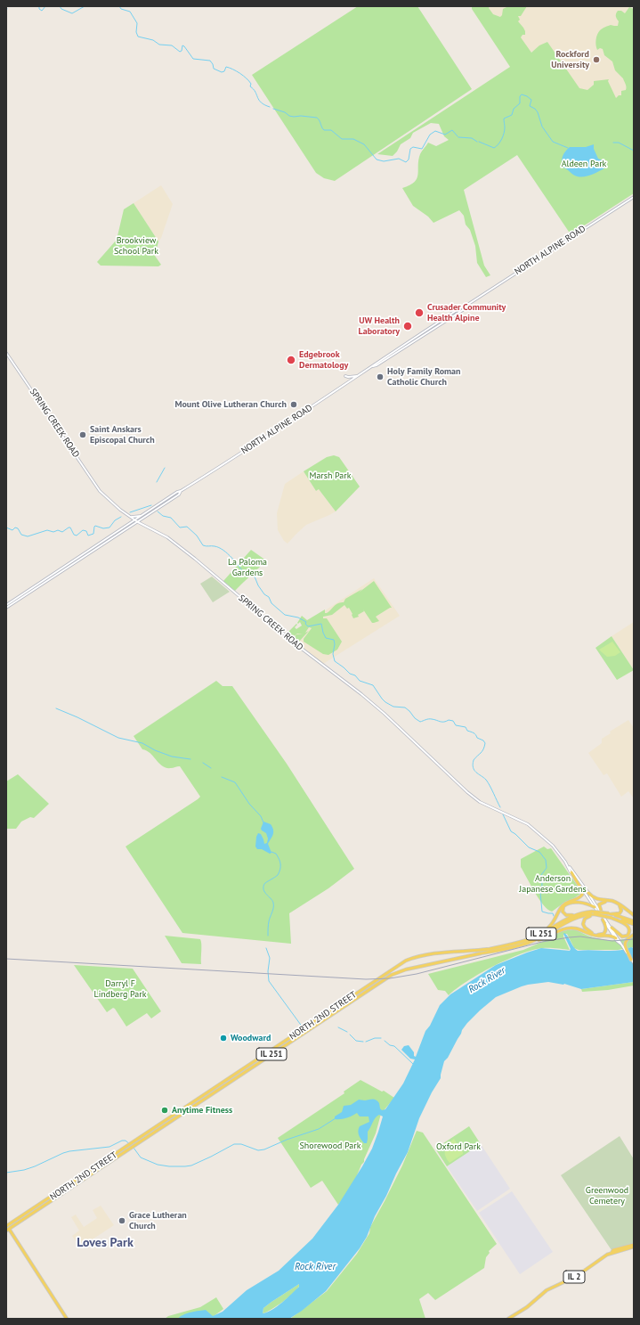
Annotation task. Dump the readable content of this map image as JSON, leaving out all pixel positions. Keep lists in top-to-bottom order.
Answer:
{
  "streets": {
    "main road": [
      "NORTH ALPINE ROAD",
      "SPRING CREEK ROAD",
      "IL 251",
      "NORTH 2ND STREET",
      "IL 2"
    ]
  },
  "crossings": [
    ["NORTH ALPINE ROAD", "SPRING CREEK ROAD"]
  ],
  "districts": ["Loves Park"],
  "water": ["Rock River"],
  "parks": [
    "Aldeen Park",
    "Brookview School Park",
    "Marsh Park",
    "La Paloma Gardens",
    "Anderson Japanese Gardens",
    "Darryl F Lindberg Park",
    "Shorewood Park",
    "Oxford Park",
    "Greenwood Cemetery"
  ],
  "places": [
    "Rockford University",
    "Crusader Community Health Alpine",
    "UW Health Laboratory",
    "Edgebrook Dermatology",
    "Holy Family Roman Catholic Church",
    "Mount Olive Lutheran Church",
    "Saint Anskars Episcopal Church",
    "Woodward",
    "Anytime Fitness",
    "Grace Lutheran Church"
  ]
}
